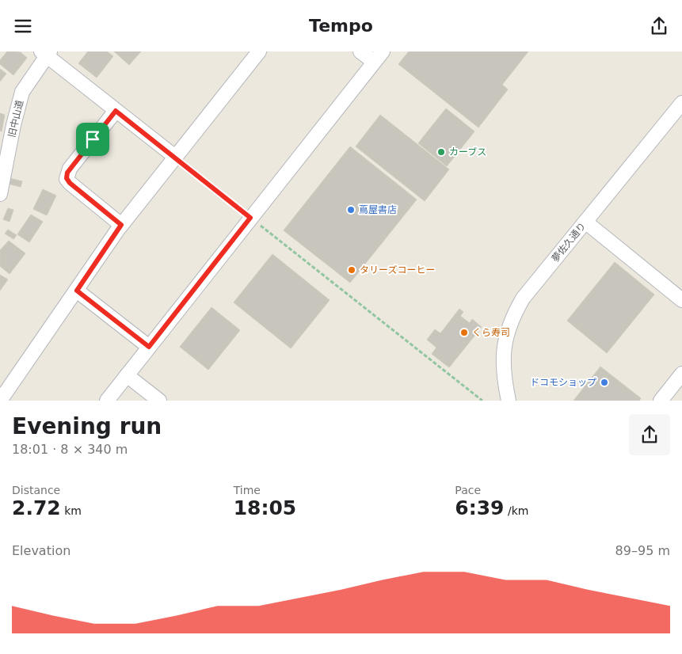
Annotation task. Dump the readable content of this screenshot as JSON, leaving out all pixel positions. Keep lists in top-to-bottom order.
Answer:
{
  "streets": {
    "street": ["旧中山道", "夢佐久通り"]
  },
  "places": [
    "カーブス",
    "蔦屋書店",
    "タリーズコーヒー",
    "くら寿司",
    "ドコモショップ"
  ],
  "page": {
    "header": "Tempo",
    "heading": ["Evening run", "18:01 · 8 × 340 m"],
    "stats": [
      ["Distance", "2.72 km"],
      ["Time", "18:05"],
      ["Pace", "6:39 /km"]
    ],
    "chart": ["Elevation", "89–95 m"]
  }
}
